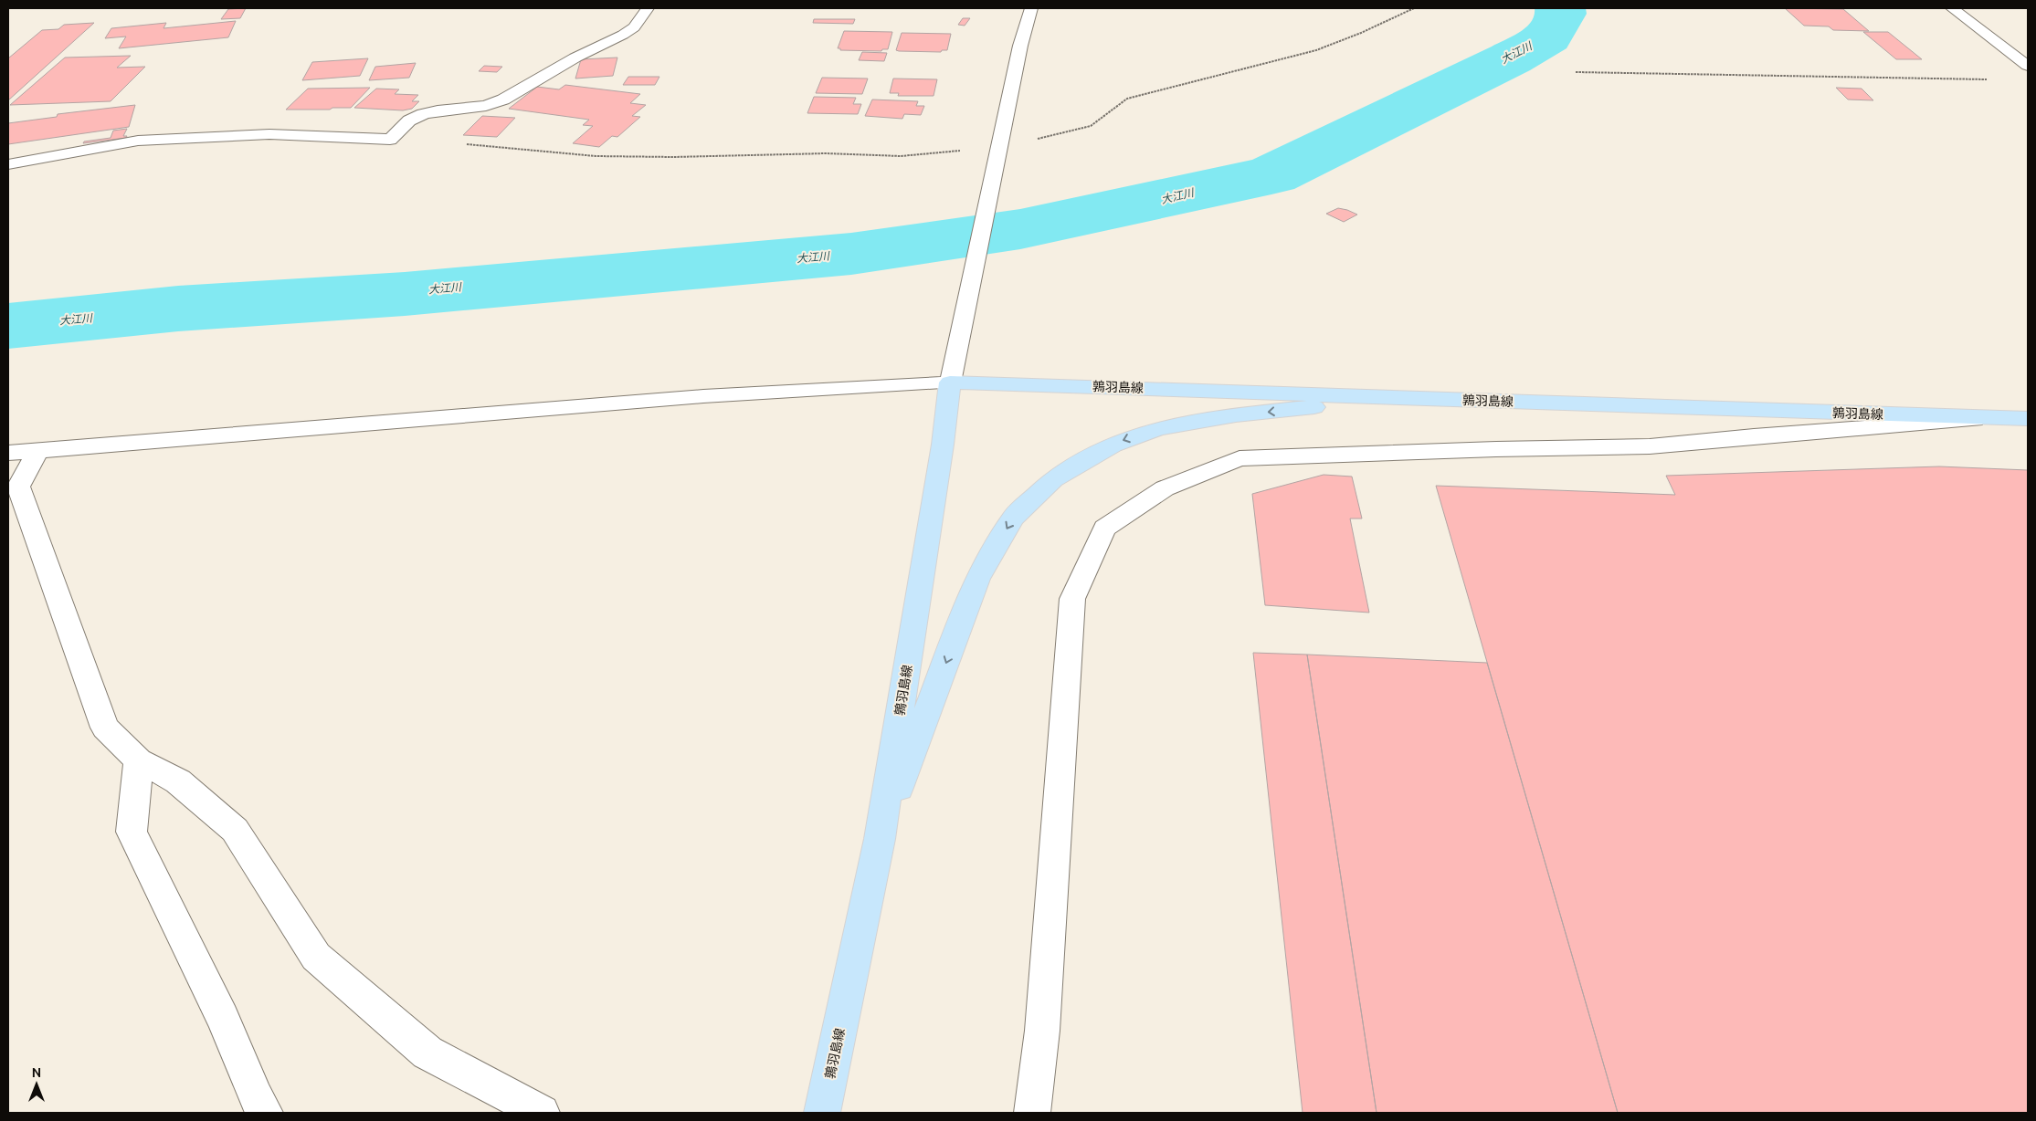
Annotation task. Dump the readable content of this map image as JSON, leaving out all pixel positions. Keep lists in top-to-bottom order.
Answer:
{
  "streets": {
    "main road": ["鶉羽島線"]
  },
  "water": ["大江川"],
  "north": "top"
}
